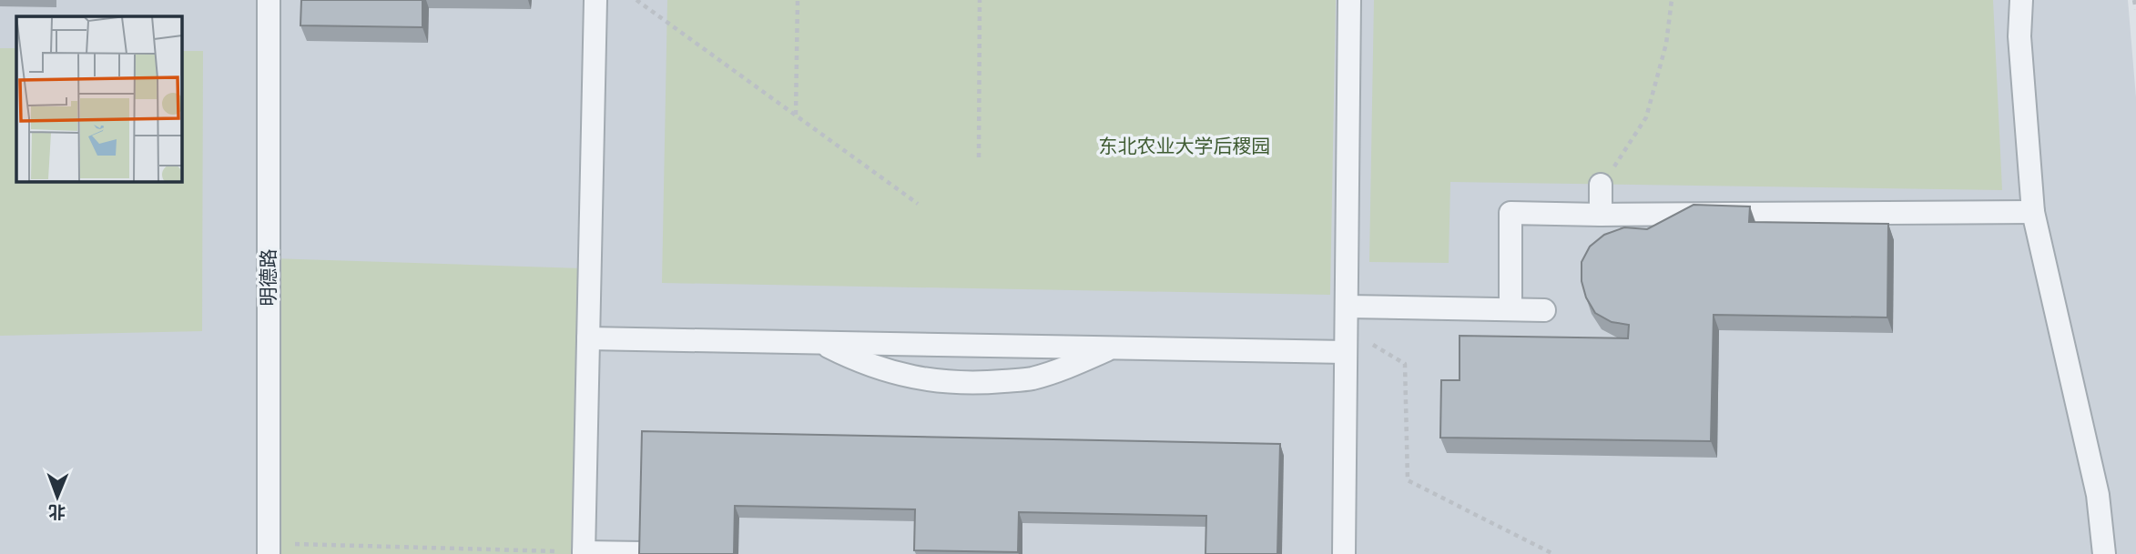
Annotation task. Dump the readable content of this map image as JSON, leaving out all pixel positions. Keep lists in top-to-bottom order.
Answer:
{
  "streets": {
    "street": ["明德路"]
  },
  "parks": ["东北农业大学后稷园"],
  "north": "bottom"
}
